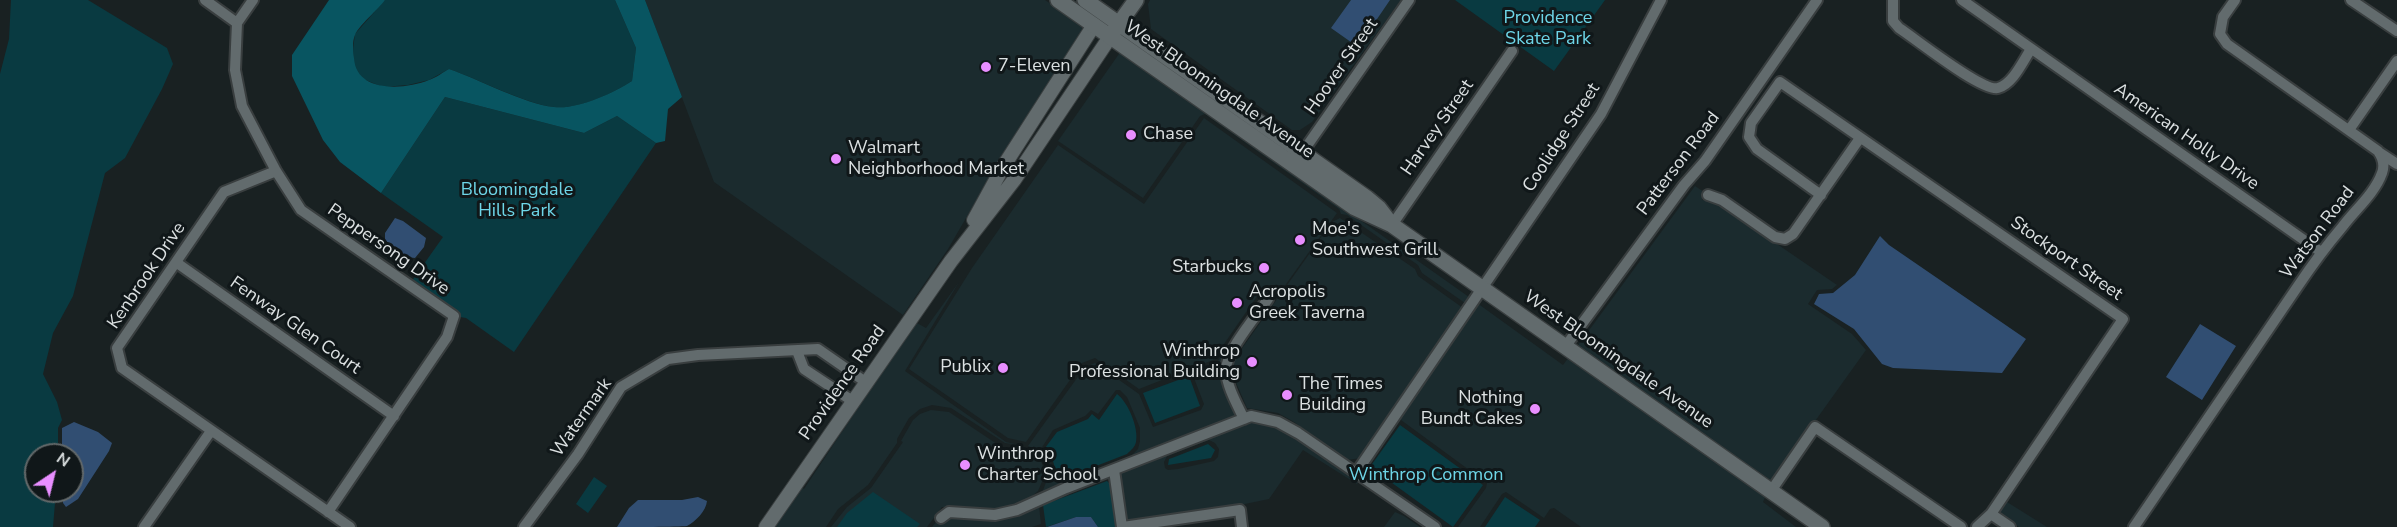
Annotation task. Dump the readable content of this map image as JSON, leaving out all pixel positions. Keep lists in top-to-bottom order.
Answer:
{
  "streets": {
    "main road": ["West Bloomingdale Avenue", "Providence Road"],
    "street": [
      "Hoover Street",
      "Harvey Street",
      "American Holly Drive",
      "Coolidge Street",
      "Patterson Road",
      "Watson Road",
      "Peppersong Drive",
      "Stockport Street",
      "Kenbrook Drive",
      "Fenway Glen Court",
      "Watermark"
    ]
  },
  "crossings": [
    ["Hoover Street", "West Bloomingdale Avenue"],
    ["West Bloomingdale Avenue", "Harvey Street"],
    ["West Bloomingdale Avenue", "Coolidge Street"],
    ["West Bloomingdale Avenue", "Patterson Road"],
    ["West Bloomingdale Avenue", "Providence Road"],
    ["American Holly Drive", "Watson Road"],
    ["Peppersong Drive", "Kenbrook Drive"],
    ["Peppersong Drive", "Fenway Glen Court"],
    ["Kenbrook Drive", "Fenway Glen Court"],
    ["Providence Road", "Watermark"]
  ],
  "parks": ["Providence Skate Park", "Bloomingdale Hills Park", "Winthrop Common"],
  "places": [
    "7-Eleven",
    "Chase",
    "Walmart Neighborhood Market",
    "Moe's Southwest Grill",
    "Starbucks",
    "Acropolis Greek Taverna",
    "Winthrop Professional Building",
    "Publix",
    "The Times Building",
    "Nothing Bundt Cakes",
    "Winthrop Charter School"
  ],
  "north": "top right"
}
